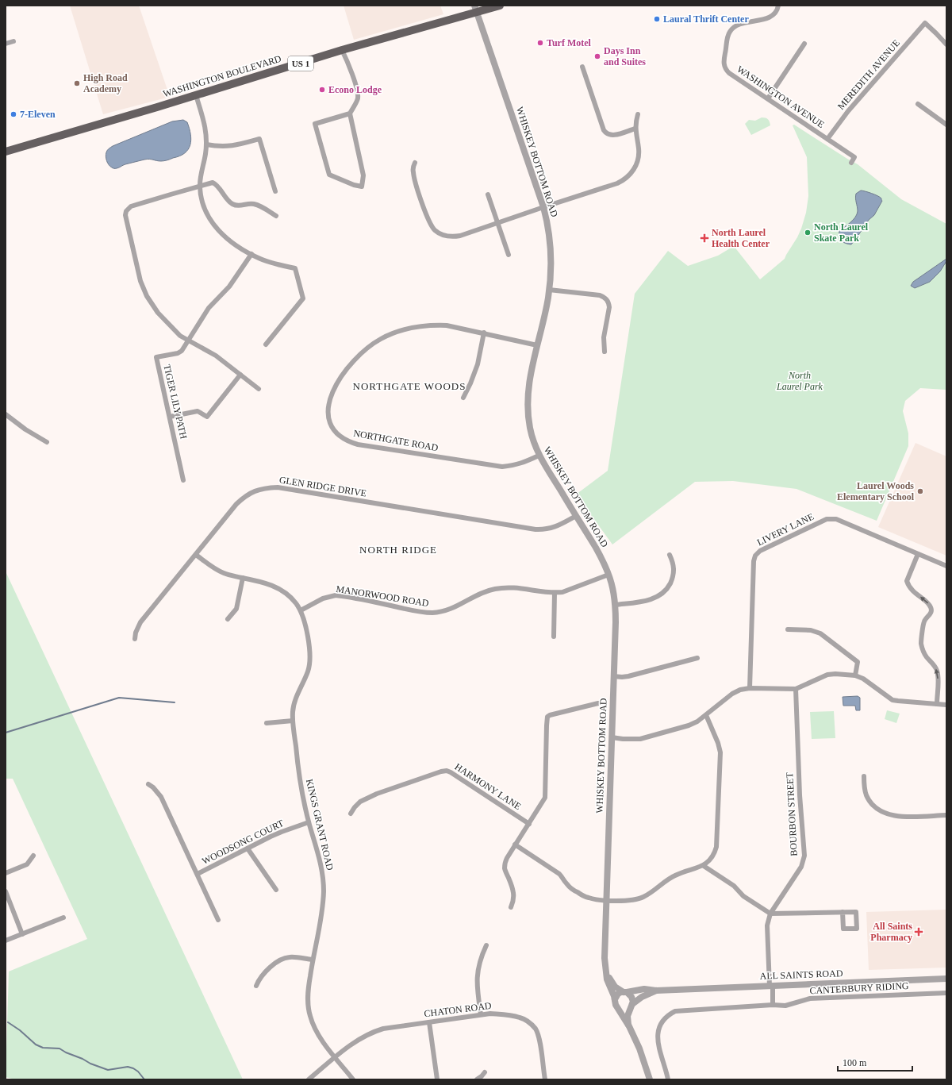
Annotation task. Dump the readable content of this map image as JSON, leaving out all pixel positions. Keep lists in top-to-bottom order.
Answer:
{
  "streets": {
    "main road": ["US 1", "WASHINGTON BOULEVARD"],
    "street": [
      "MEREDITH AVENUE",
      "WASHINGTON AVENUE",
      "WHISKEY BOTTOM ROAD",
      "TIGER LILY PATH",
      "NORTHGATE ROAD",
      "GLEN RIDGE DRIVE",
      "LIVERY LANE",
      "MANORWOOD ROAD",
      "HARMONY LANE",
      "BOURBON STREET",
      "KINGS GRANT ROAD",
      "WOODSONG COURT",
      "ALL SAINTS ROAD",
      "CANTERBURY RIDING",
      "CHATON ROAD"
    ]
  },
  "crossings": [
    ["MEREDITH AVENUE", "WASHINGTON AVENUE"],
    ["WASHINGTON BOULEVARD", "WHISKEY BOTTOM ROAD"],
    ["WHISKEY BOTTOM ROAD", "NORTHGATE ROAD"],
    ["WHISKEY BOTTOM ROAD", "GLEN RIDGE DRIVE"],
    ["WHISKEY BOTTOM ROAD", "MANORWOOD ROAD"],
    ["WHISKEY BOTTOM ROAD", "ALL SAINTS ROAD"],
    ["GLEN RIDGE DRIVE", "KINGS GRANT ROAD"],
    ["MANORWOOD ROAD", "KINGS GRANT ROAD"],
    ["BOURBON STREET", "ALL SAINTS ROAD"],
    ["KINGS GRANT ROAD", "WOODSONG COURT"],
    ["KINGS GRANT ROAD", "CHATON ROAD"]
  ],
  "districts": ["NORTHGATE WOODS", "NORTH RIDGE"],
  "parks": ["North Laurel Park"],
  "places": {
    "other": [
      "Laural Thrift Center",
      "Turf Motel",
      "Days Inn and Suites",
      "High Road Academy",
      "Econo Lodge",
      "7-Eleven",
      "North Laurel Skate Park",
      "Laurel Woods Elementary School"
    ],
    "health": ["North Laurel Health Center", "All Saints Pharmacy"]
  },
  "scale_bar": "100 m"
}
